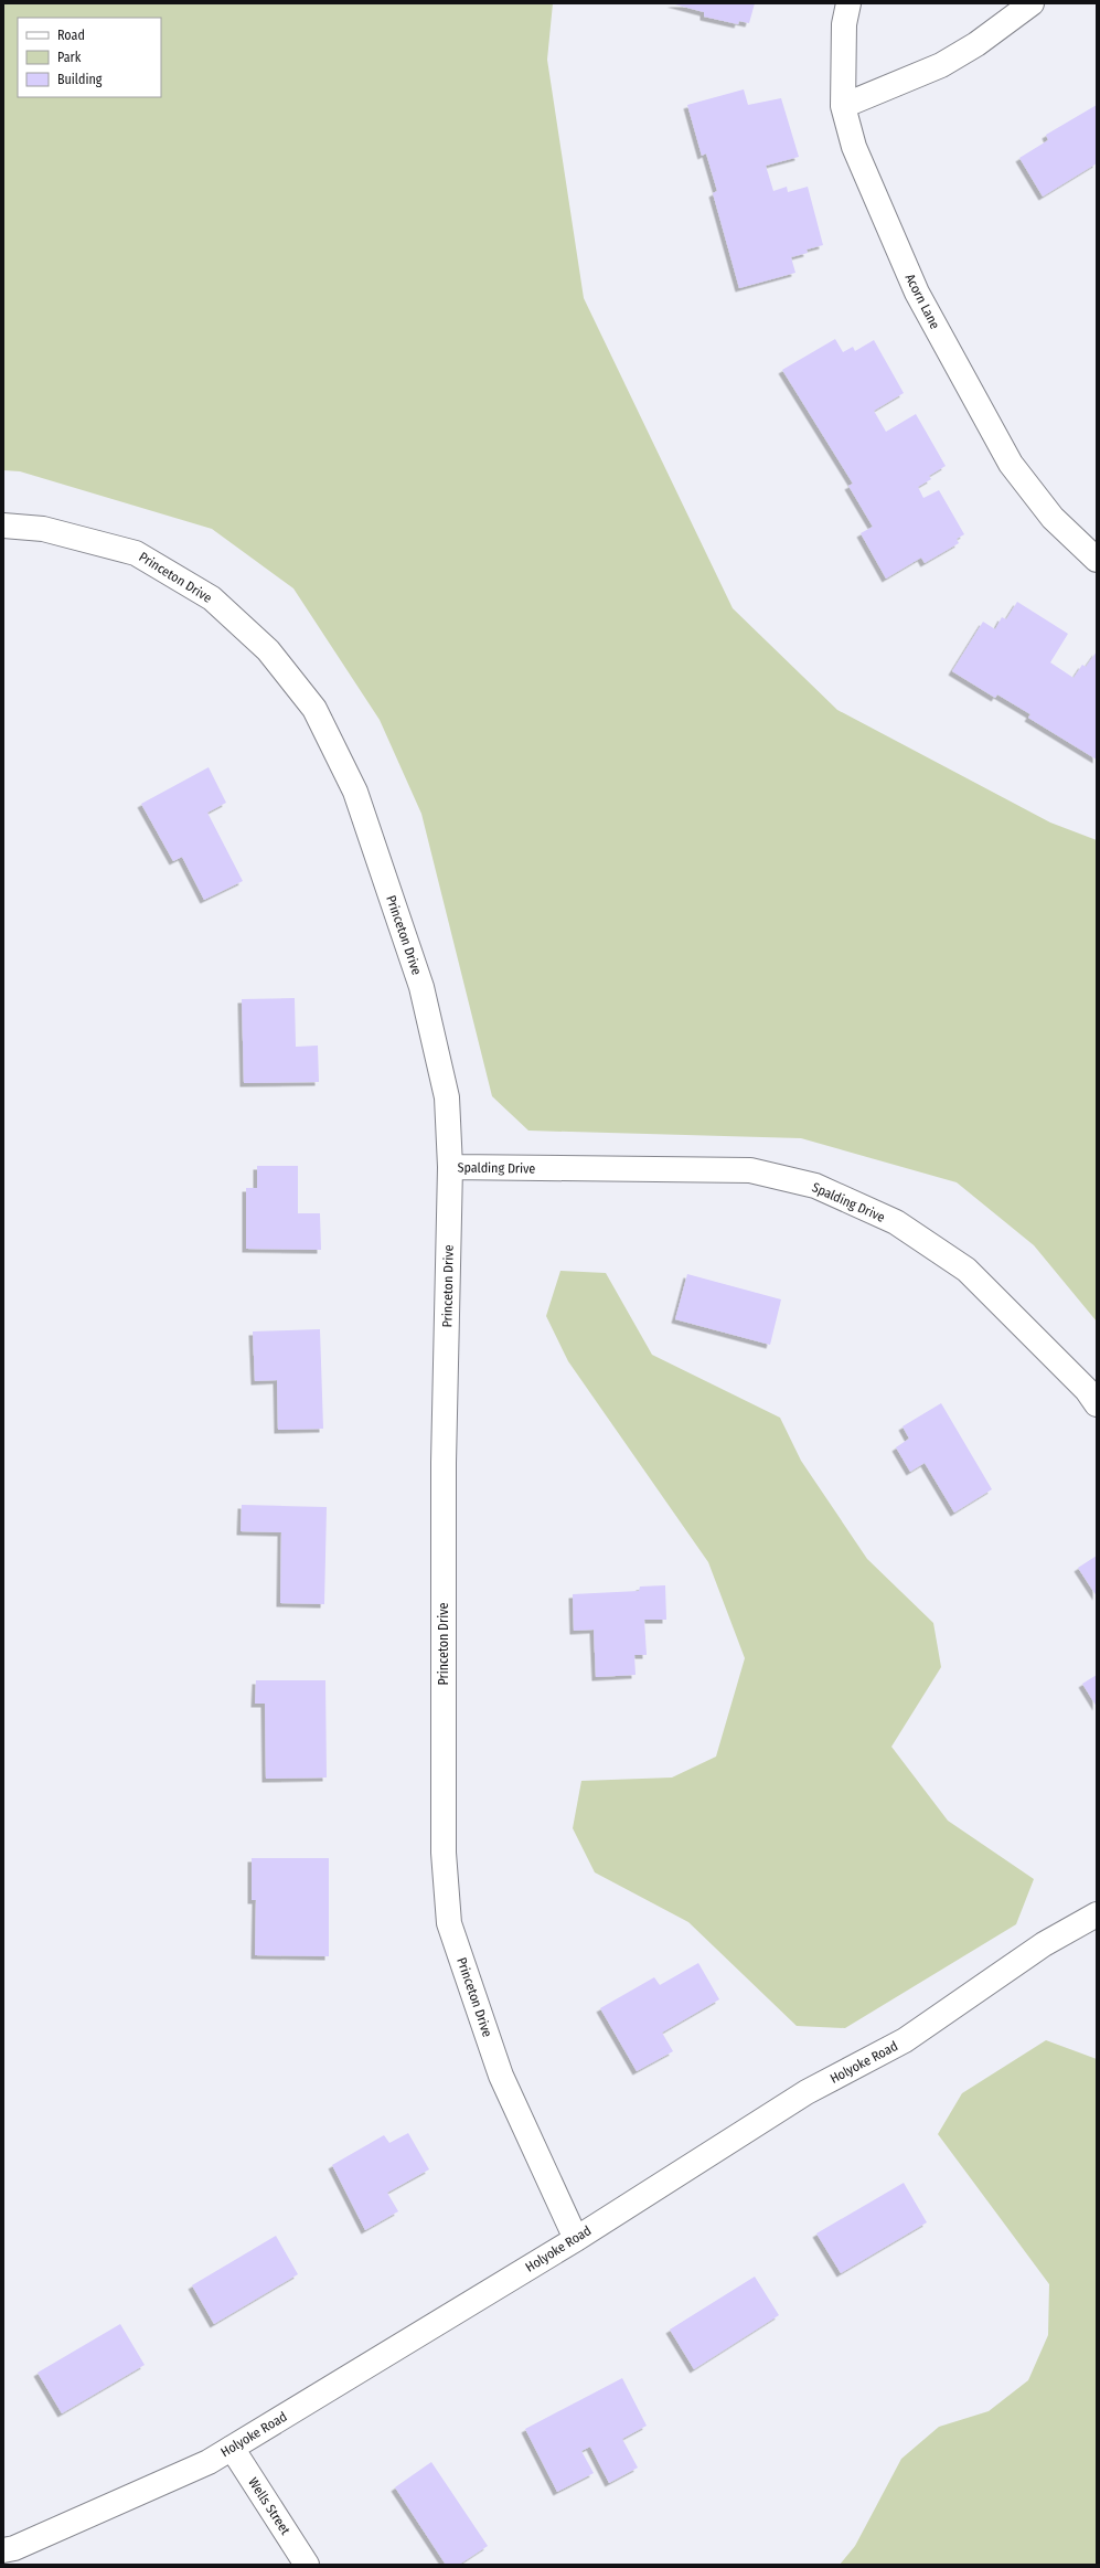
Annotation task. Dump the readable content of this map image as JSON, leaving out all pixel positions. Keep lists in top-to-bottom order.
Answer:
{
  "streets": {
    "street": [
      "Acorn Lane",
      "Princeton Drive",
      "Spalding Drive",
      "Holyoke Road",
      "Wells Street"
    ]
  },
  "crossings": [
    ["Princeton Drive", "Spalding Drive"],
    ["Princeton Drive", "Holyoke Road"],
    ["Holyoke Road", "Wells Street"]
  ],
  "legend": ["Road", "Park", "Building"]
}
